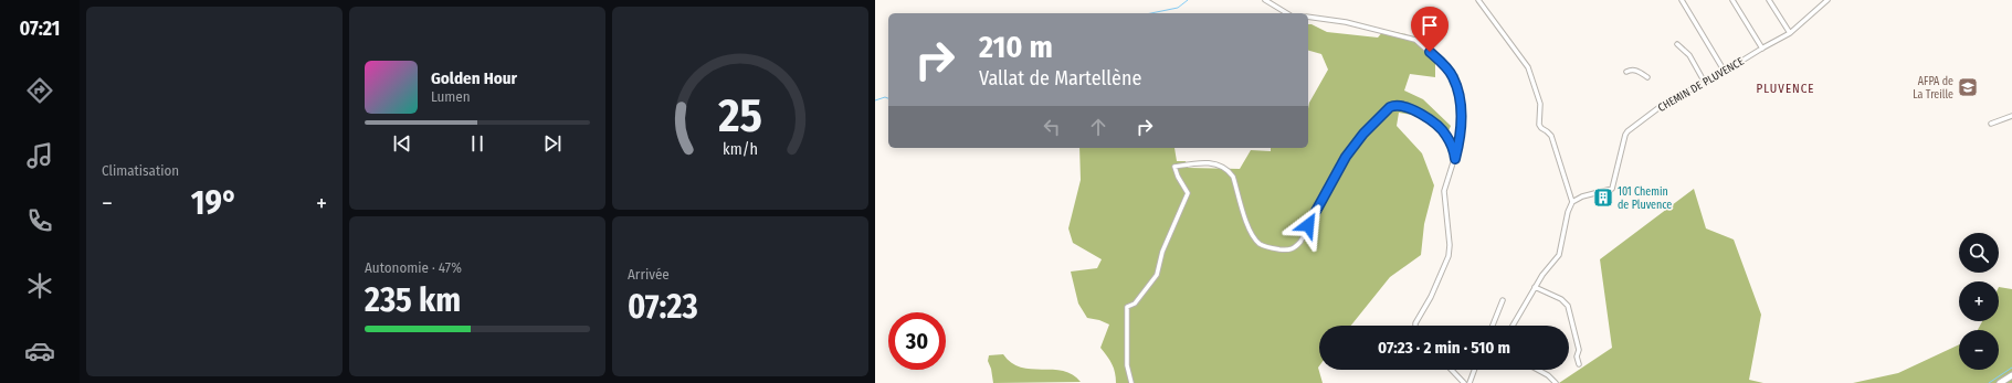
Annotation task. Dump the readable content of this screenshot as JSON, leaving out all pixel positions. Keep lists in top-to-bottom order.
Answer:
{
  "streets": {
    "street": ["CHEMIN DE PLUVENCE"]
  },
  "districts": ["PLUVENCE"],
  "places": {
    "school or university": ["AFPA de La Treille"],
    "building": ["101 Chemin de Pluvence"]
  },
  "page": {
    "tabs": "07:21",
    "tile": [
      "Climatisation",
      ["Autonomie · 47%", "235 km"],
      ["Arrivée", "07:23"]
    ],
    "turn": ["210 m", "Vallat de Martellène"],
    "song": ["Golden Hour", "Lumen"],
    "heat": ["−", "19°", "+"],
    "map_buttons": ["+", "−"],
    "limit": "30",
    "trip": "07:23 · 2 min · 510 m",
    "gauge": ["25", "km/h"]
  }
}
